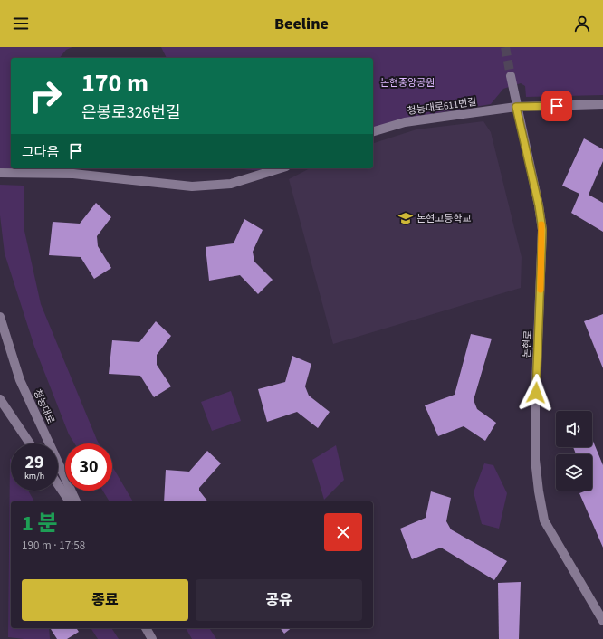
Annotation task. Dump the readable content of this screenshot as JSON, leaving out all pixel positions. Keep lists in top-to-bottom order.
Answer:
{
  "streets": {
    "street": ["청능대로611번길", "논현로", "청능대로"]
  },
  "crossings": [
    ["청능대로611번길", "논현로"]
  ],
  "parks": ["논현중앙공원"],
  "places": {
    "school or university": ["논현고등학교"]
  },
  "page": {
    "header": "Beeline",
    "turn": ["170 m", "은봉로326번길"],
    "then": "그다음",
    "speed": "29 km/h",
    "limit": "30",
    "heading": ["1 분", "190 m · 17:58"],
    "buttons": ["종료", "공유"]
  }
}
